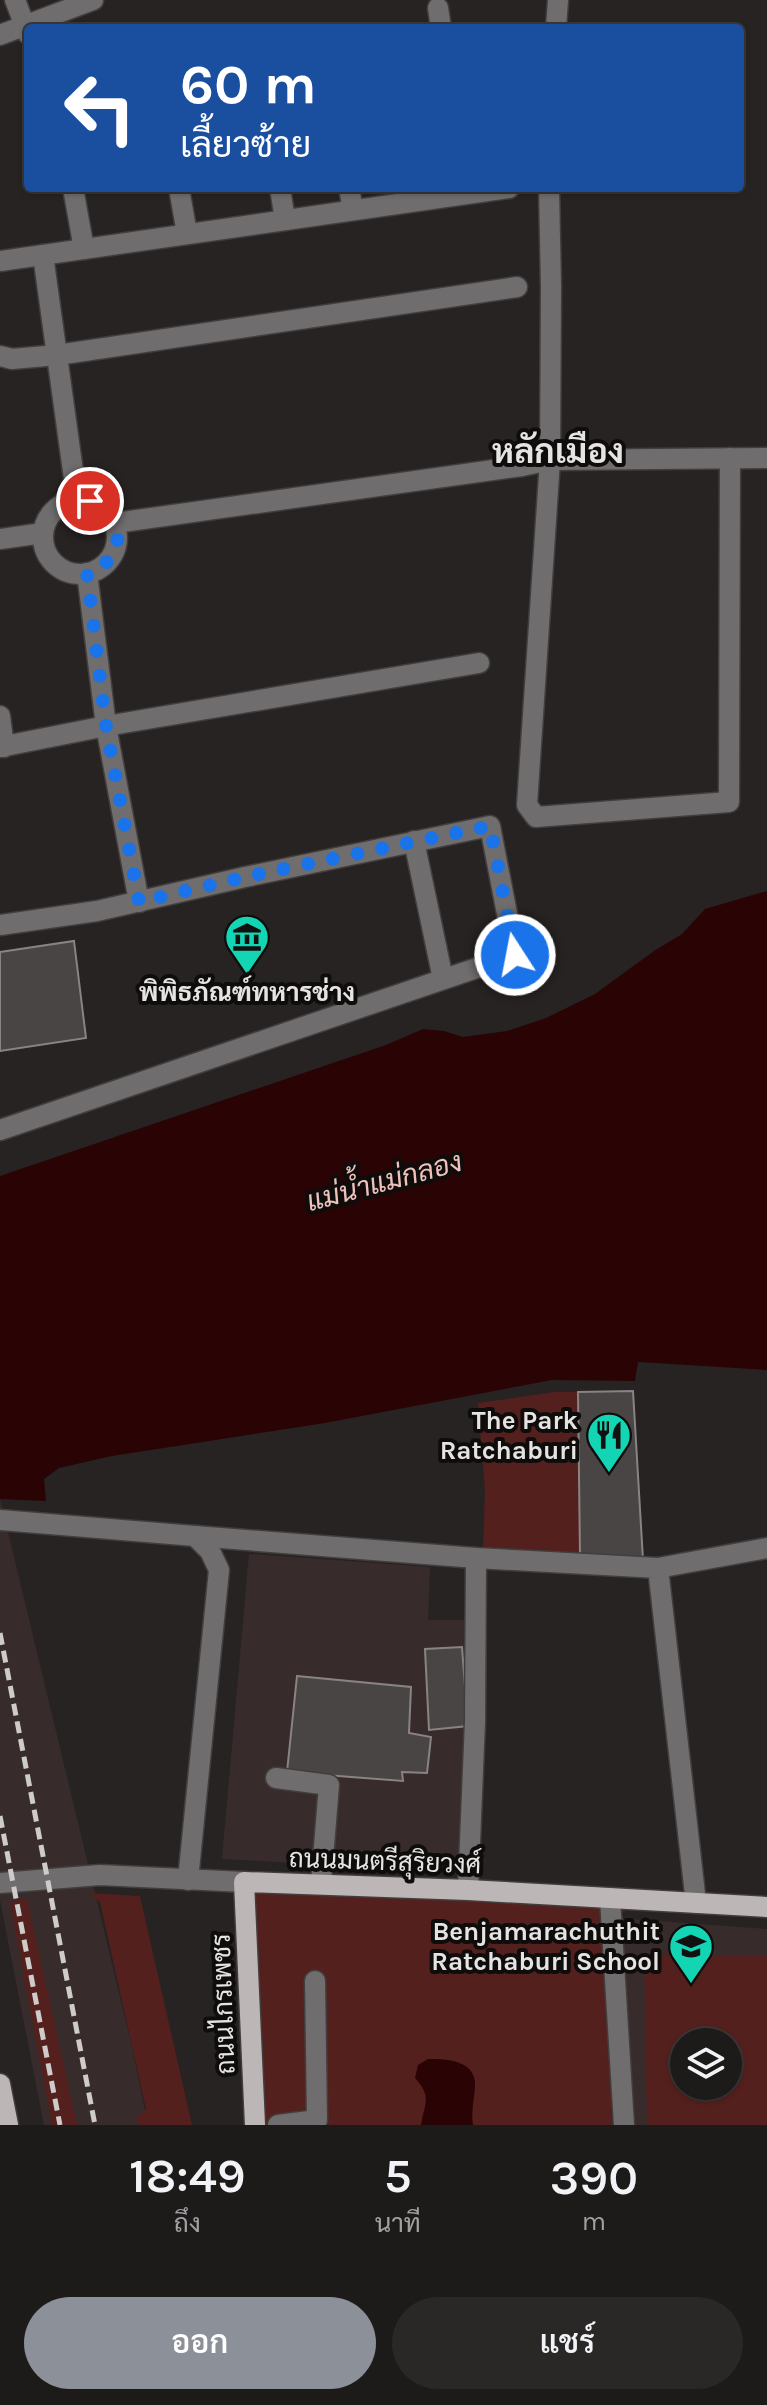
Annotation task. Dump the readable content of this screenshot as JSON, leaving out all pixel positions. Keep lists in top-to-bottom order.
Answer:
{
  "streets": {
    "main road": ["ถนนมนตรีสุริยวงศ์", "ถนนไกรเพชร"]
  },
  "crossings": [
    ["ถนนมนตรีสุริยวงศ์", "ถนนไกรเพชร"]
  ],
  "districts": ["หลักเมือง"],
  "water": ["แม่น้ำแม่กลอง"],
  "places": {
    "museum": ["พิพิธภัณฑ์ทหารช่าง"],
    "restaurant": ["The Park Ratchaburi"],
    "school or university": ["Benjamarachuthit Ratchaburi School"]
  },
  "page": {
    "turn": ["60 m", "เลี้ยวซ้าย"],
    "eta": [
      "18:49",
      "ถึง",
      "5",
      "นาที",
      "390",
      "m"
    ],
    "buttons": ["ออก", "แชร์"]
  }
}
